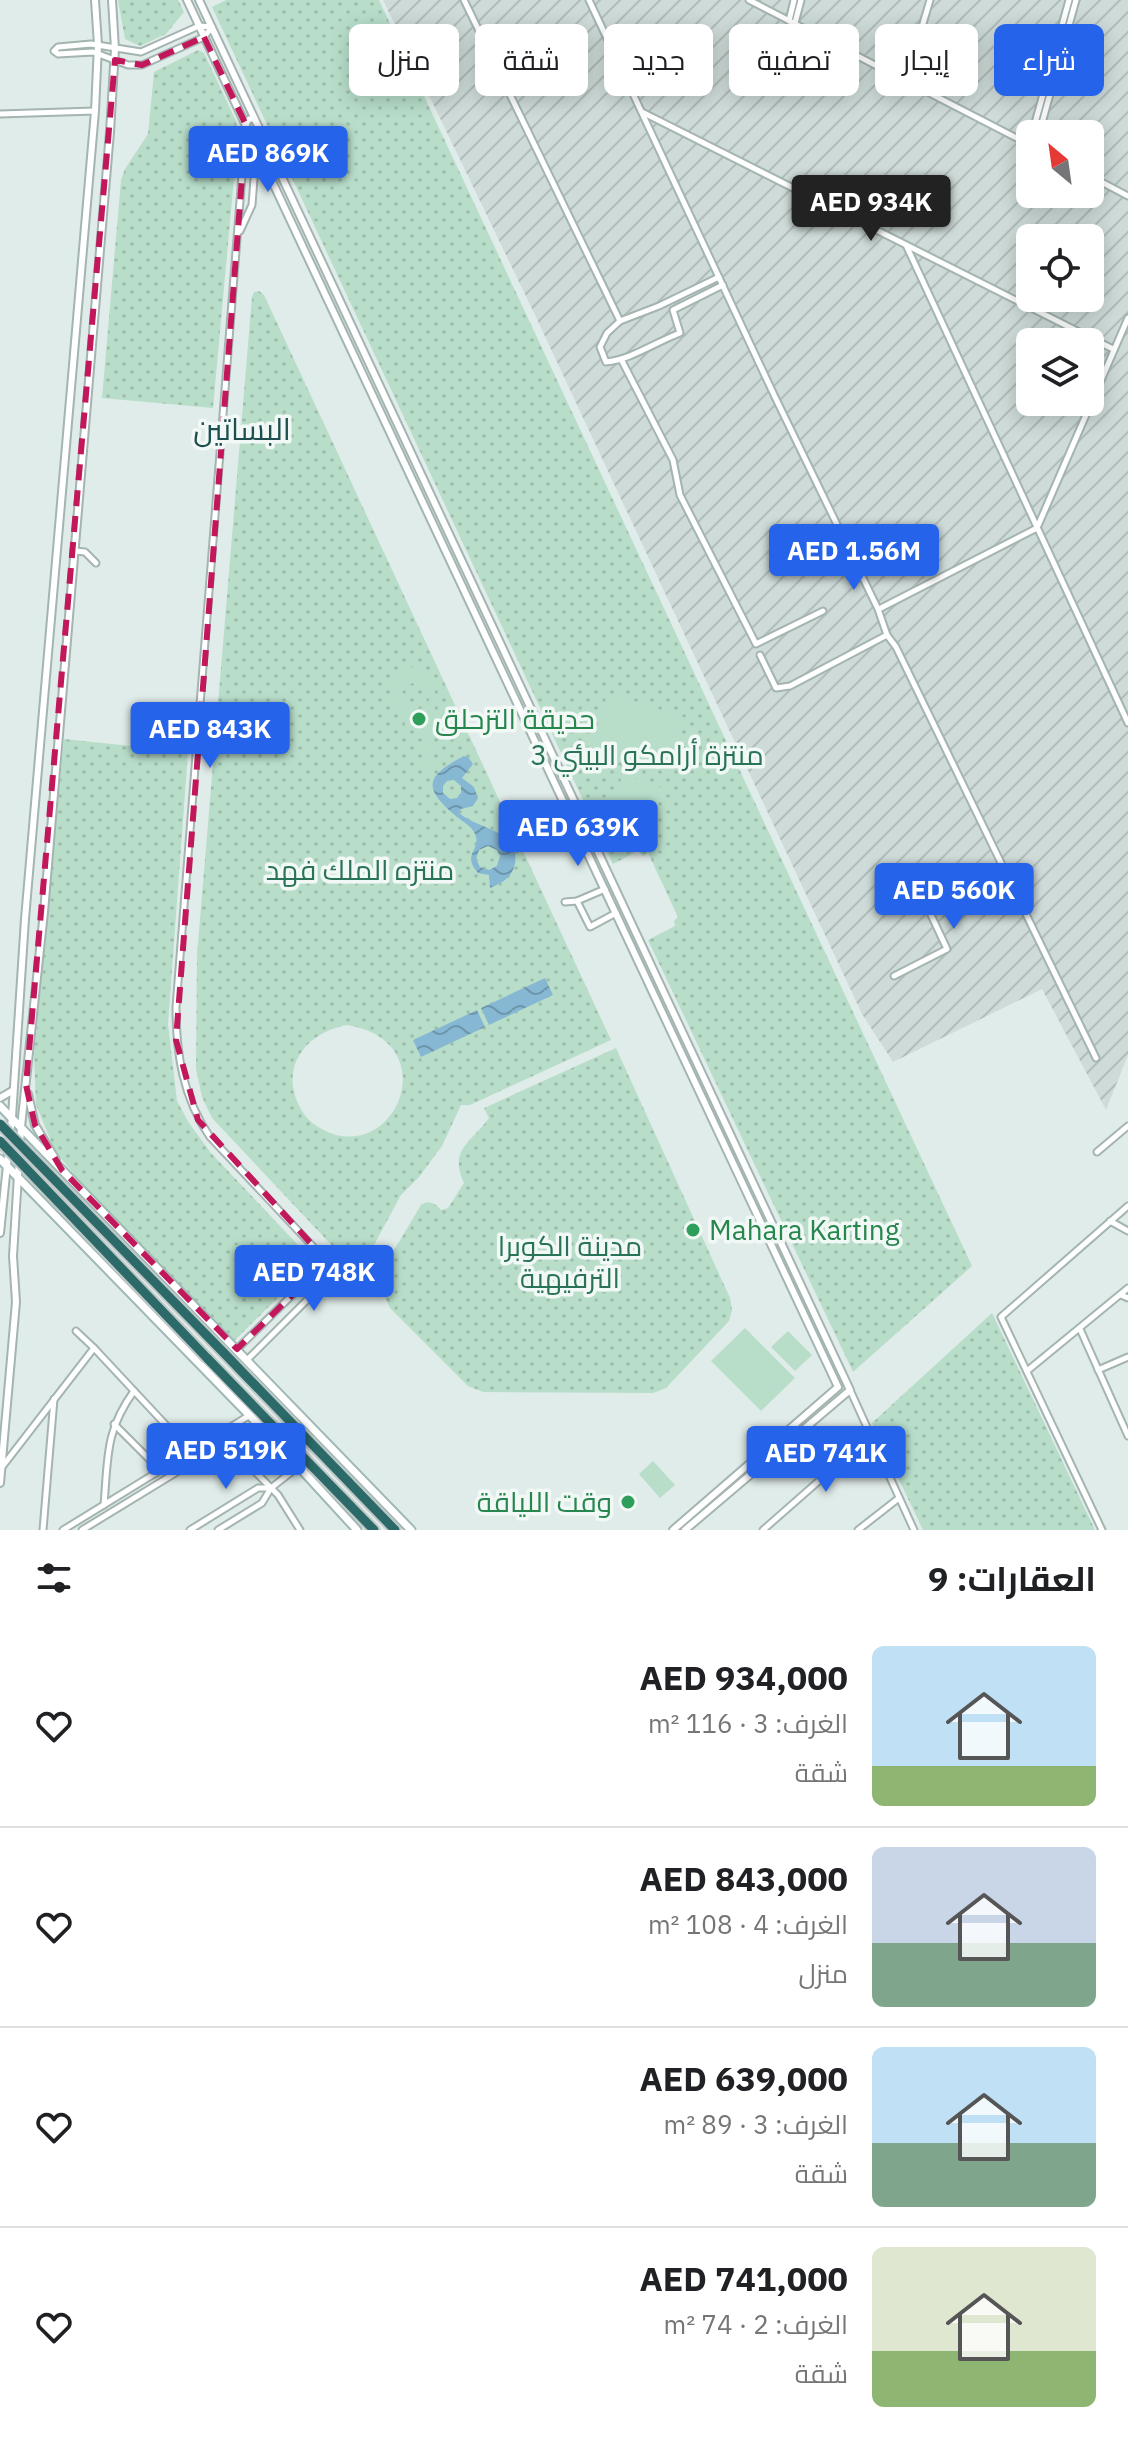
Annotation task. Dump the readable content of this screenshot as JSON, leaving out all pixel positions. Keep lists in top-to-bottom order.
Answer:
{
  "districts": ["البساتين"],
  "parks": ["منتزة أرامكو البيئي 3", "منتزه الملك فهد", "مدينة الكوبرا الترفيهية"],
  "places": ["حديقة التزحلق", "Mahara Karting", "وقت اللياقة"],
  "north": "top left",
  "page": {
    "chip": [
      "شراء",
      "إيجار",
      "تصفية",
      "جديد",
      "شقة",
      "منزل"
    ],
    "price": [
      "AED 869K",
      "AED 934K",
      "AED 1.56M",
      "AED 843K",
      "AED 639K",
      "AED 560K",
      "AED 748K",
      "AED 519K",
      "AED 741K"
    ],
    "heading": "العقارات: 9",
    "list": [
      {
        "name": "AED 934,000",
        "note": "الغرف: 3 · 116 m² · شقة"
      },
      {
        "name": "AED 843,000",
        "note": "الغرف: 4 · 108 m² · منزل"
      },
      {
        "name": "AED 639,000",
        "note": "الغرف: 3 · 89 m² · شقة"
      },
      {
        "name": "AED 741,000",
        "note": "الغرف: 2 · 74 m² · شقة"
      }
    ]
  }
}
